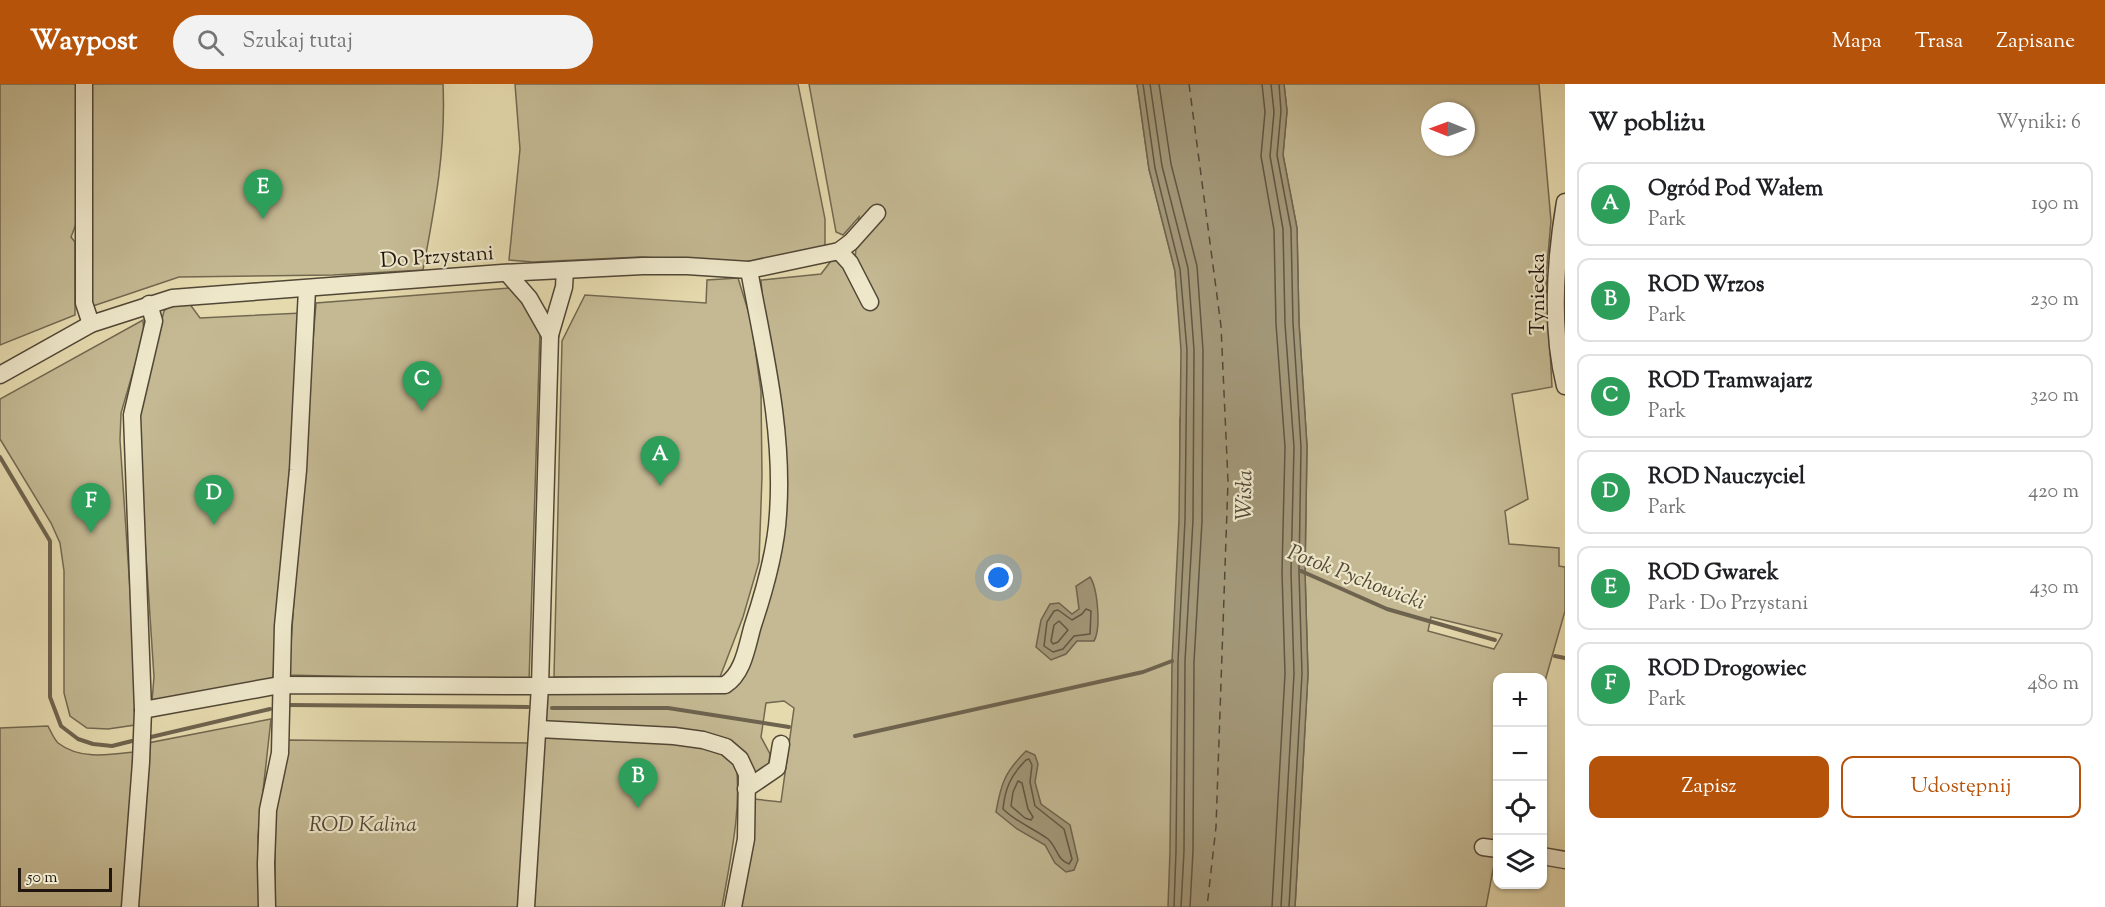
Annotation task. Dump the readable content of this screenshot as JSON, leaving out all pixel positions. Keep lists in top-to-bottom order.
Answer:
{
  "streets": {
    "street": ["Do Przystani", "Tyniecka"]
  },
  "water": ["Wisła", "Potok Pychowicki"],
  "parks": ["ROD Kalina"],
  "scale_bar": "50 m",
  "north": "left",
  "page": {
    "header": "Waypost",
    "search": "Szukaj tutaj",
    "nav": ["Mapa", "Trasa", "Zapisane"],
    "heading": ["W pobliżu", "Wyniki: 6"],
    "list": [
      {
        "mark": "A",
        "name": "Ogród Pod Wałem",
        "note": "Park",
        "value": "190 m"
      },
      {
        "mark": "B",
        "name": "ROD Wrzos",
        "note": "Park",
        "value": "230 m"
      },
      {
        "mark": "C",
        "name": "ROD Tramwajarz",
        "note": "Park",
        "value": "320 m"
      },
      {
        "mark": "D",
        "name": "ROD Nauczyciel",
        "note": "Park",
        "value": "420 m"
      },
      {
        "mark": "E",
        "name": "ROD Gwarek",
        "note": "Park · Do Przystani",
        "value": "430 m"
      },
      {
        "mark": "F",
        "name": "ROD Drogowiec",
        "note": "Park",
        "value": "480 m"
      }
    ],
    "pins": [
      "E",
      "C",
      "A",
      "D",
      "F",
      "B"
    ],
    "map_buttons": ["+", "−"],
    "buttons": ["Zapisz", "Udostępnij"],
    "scale": "50 m"
  }
}
